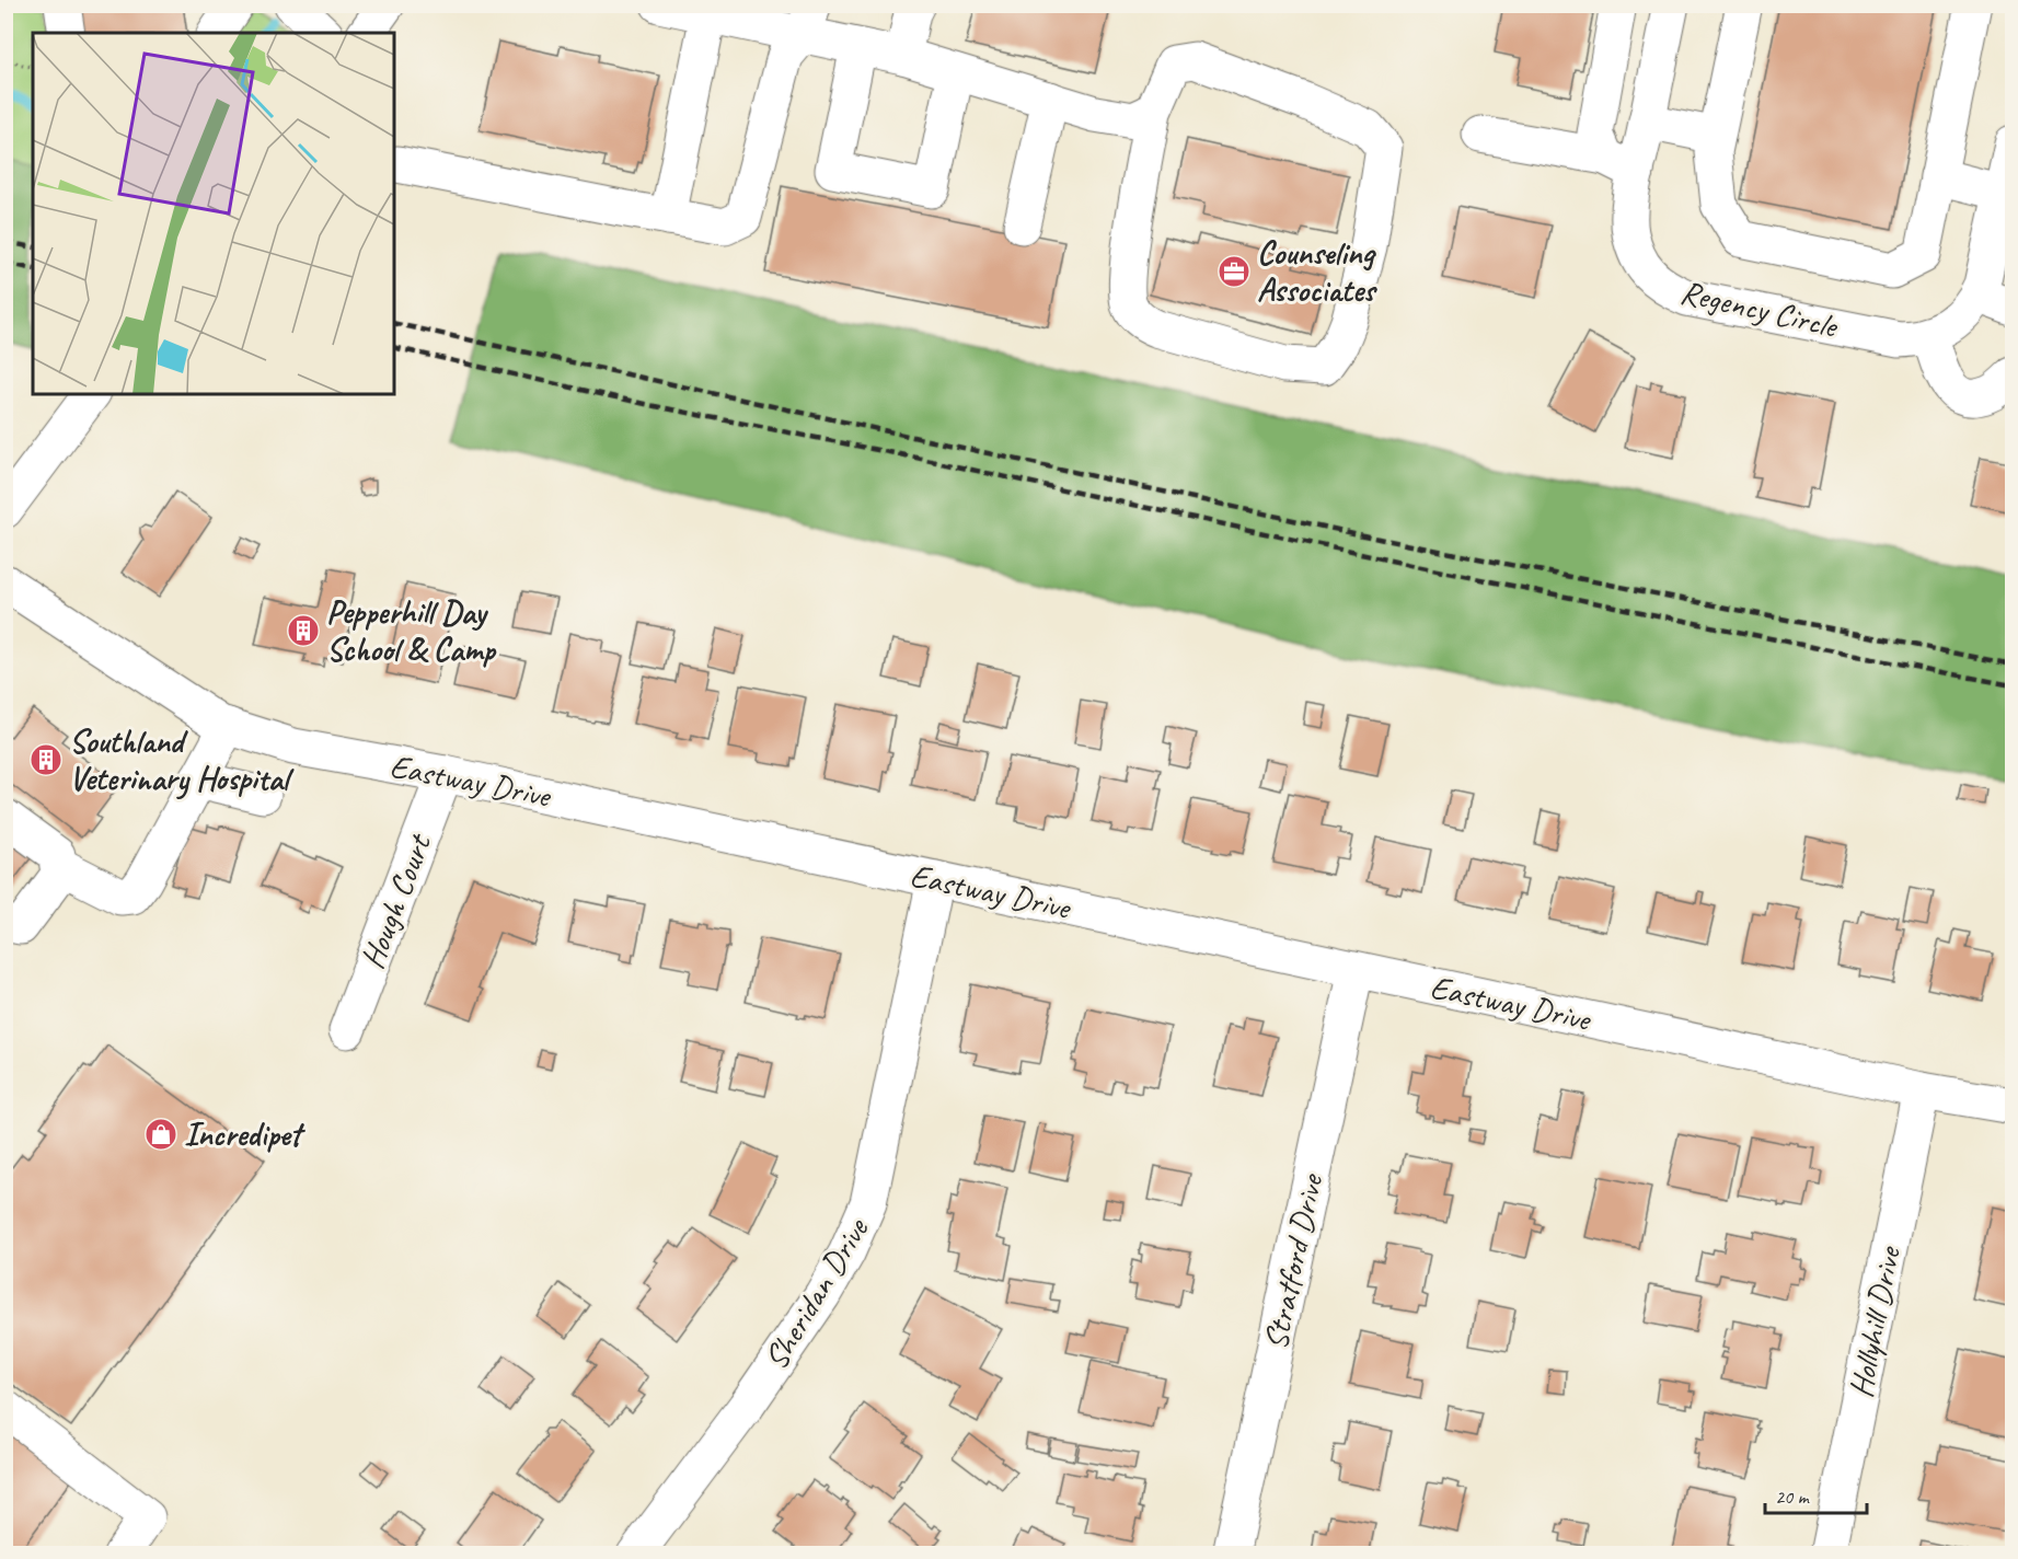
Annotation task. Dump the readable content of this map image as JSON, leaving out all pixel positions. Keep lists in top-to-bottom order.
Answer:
{
  "streets": {
    "street": [
      "Regency Circle",
      "Eastway Drive",
      "Hough Court",
      "Stratford Drive",
      "Sheridan Drive",
      "Hollyhill Drive"
    ]
  },
  "crossings": [
    ["Eastway Drive", "Hough Court"],
    ["Eastway Drive", "Stratford Drive"],
    ["Eastway Drive", "Sheridan Drive"],
    ["Eastway Drive", "Hollyhill Drive"]
  ],
  "places": {
    "office": ["Counseling Associates"],
    "building": ["Pepperhill Day School & Camp", "Southland Veterinary Hospital"],
    "shop": ["Incredipet"]
  },
  "scale_bar": "20 m"
}
